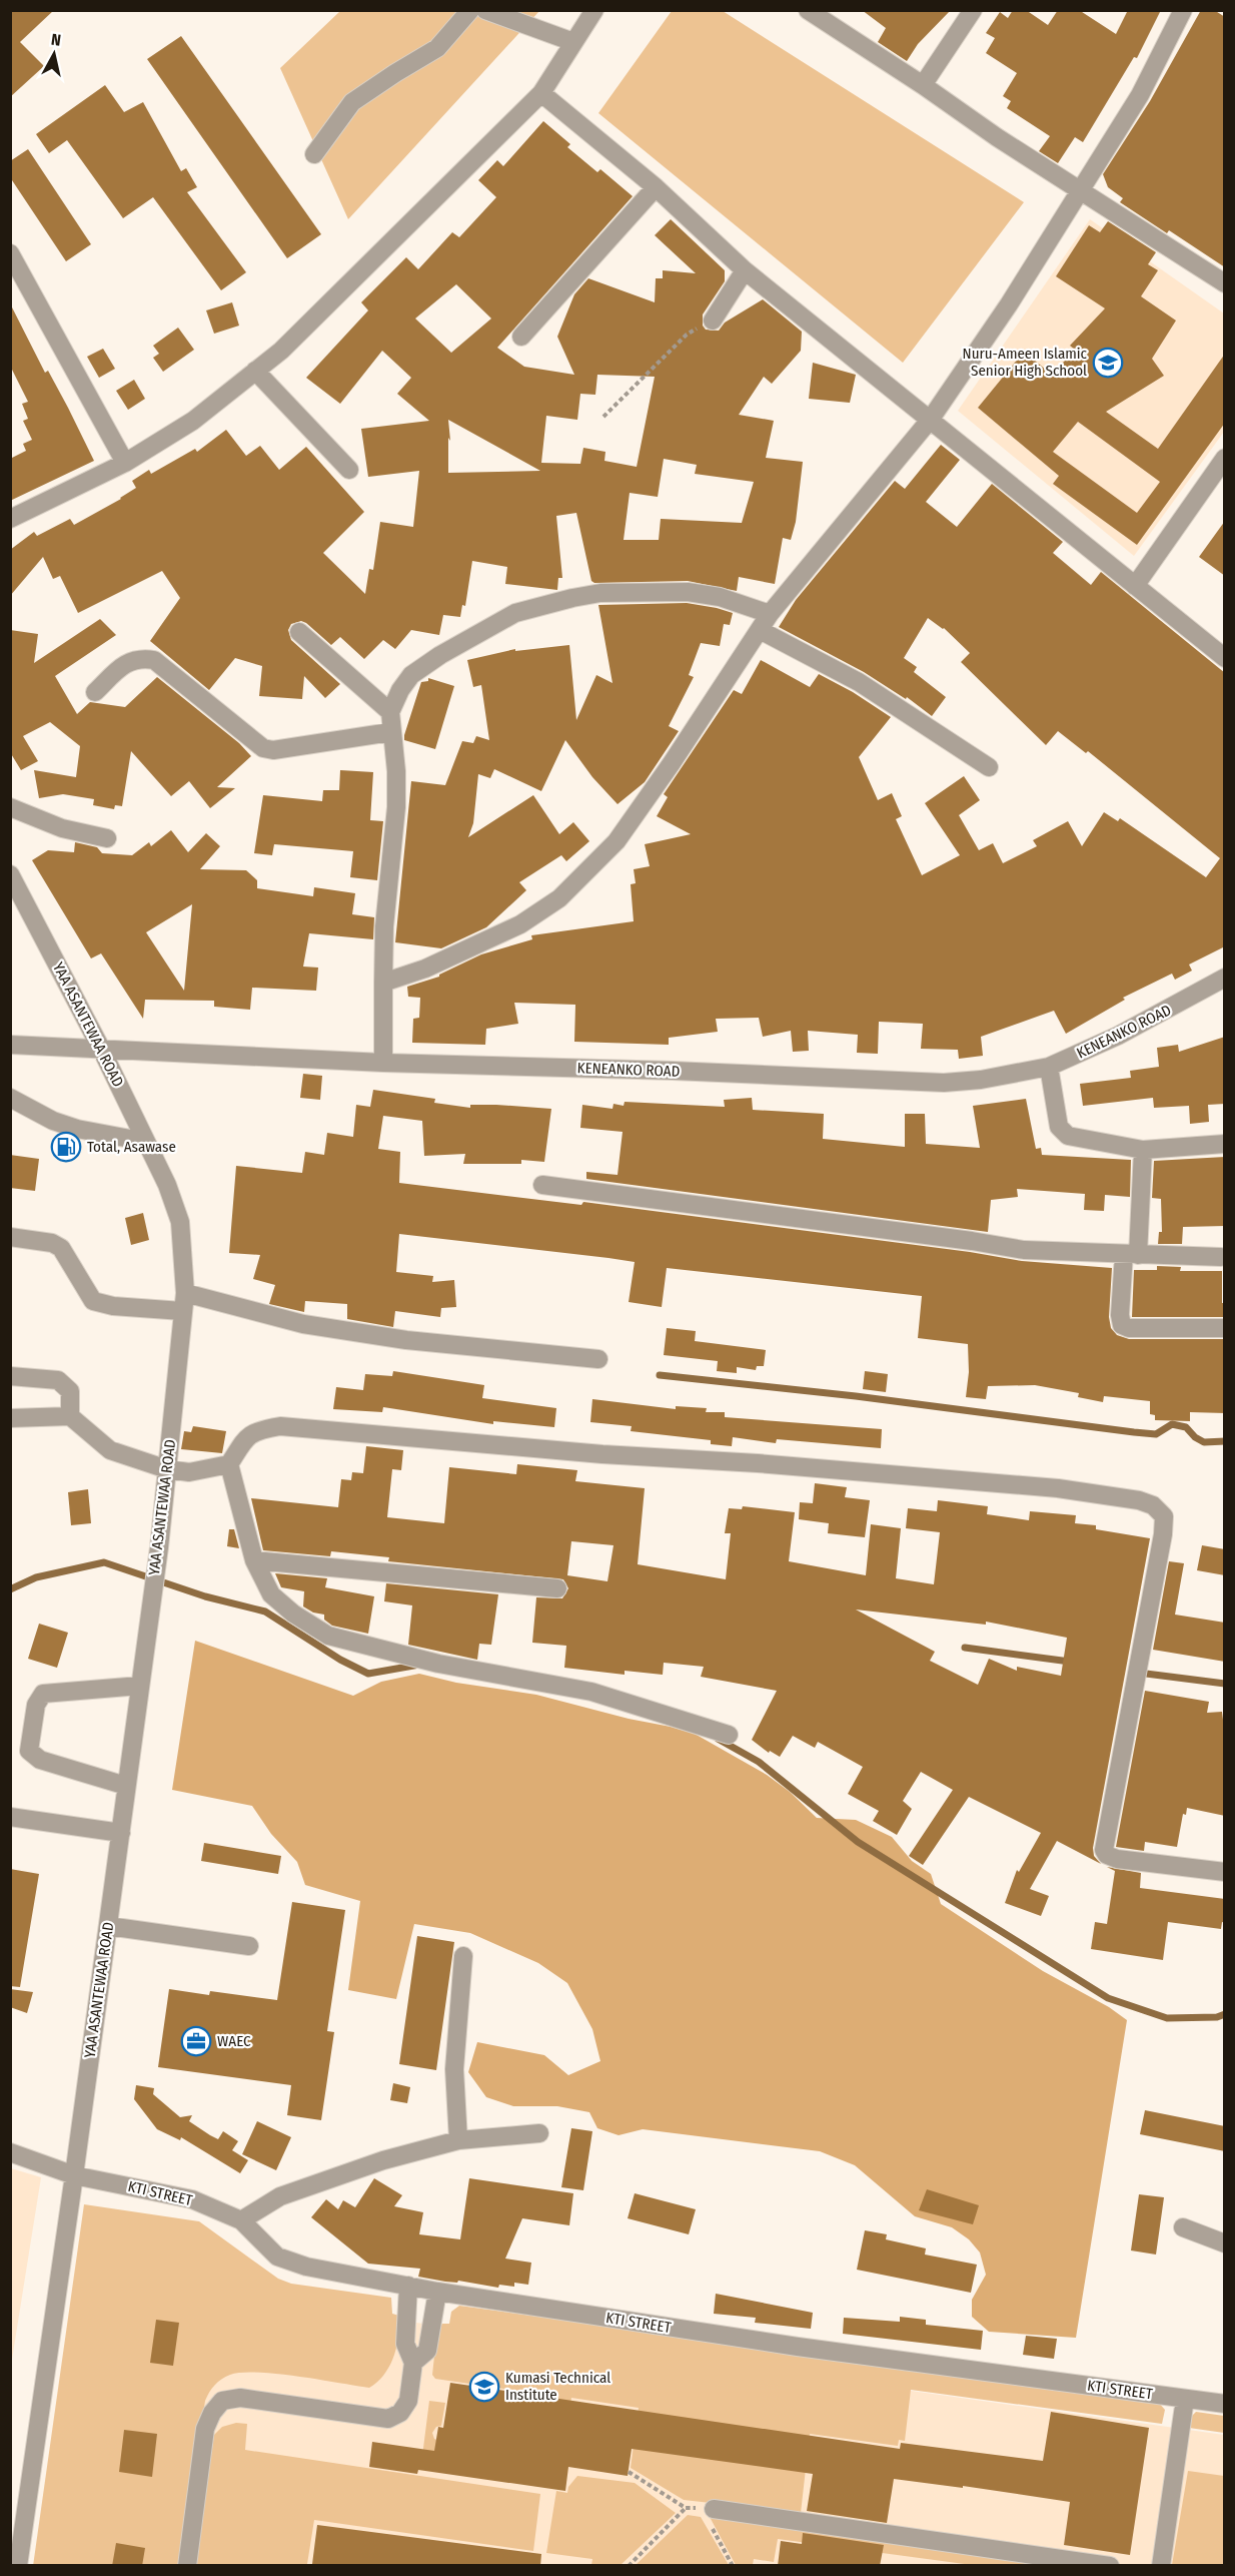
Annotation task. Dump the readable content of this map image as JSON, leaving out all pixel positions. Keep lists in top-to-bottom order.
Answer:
{
  "streets": {
    "street": ["YAA ASANTEWAA ROAD", "KENEANKO ROAD", "KTI STREET"]
  },
  "crossings": [
    ["YAA ASANTEWAA ROAD", "KENEANKO ROAD"],
    ["YAA ASANTEWAA ROAD", "KTI STREET"]
  ],
  "places": {
    "school or university": ["Nuru-Ameen Islamic Senior High School", "Kumasi Technical Institute"],
    "fuel station": ["Total, Asawase"],
    "office": ["WAEC"]
  },
  "north": "top"
}
